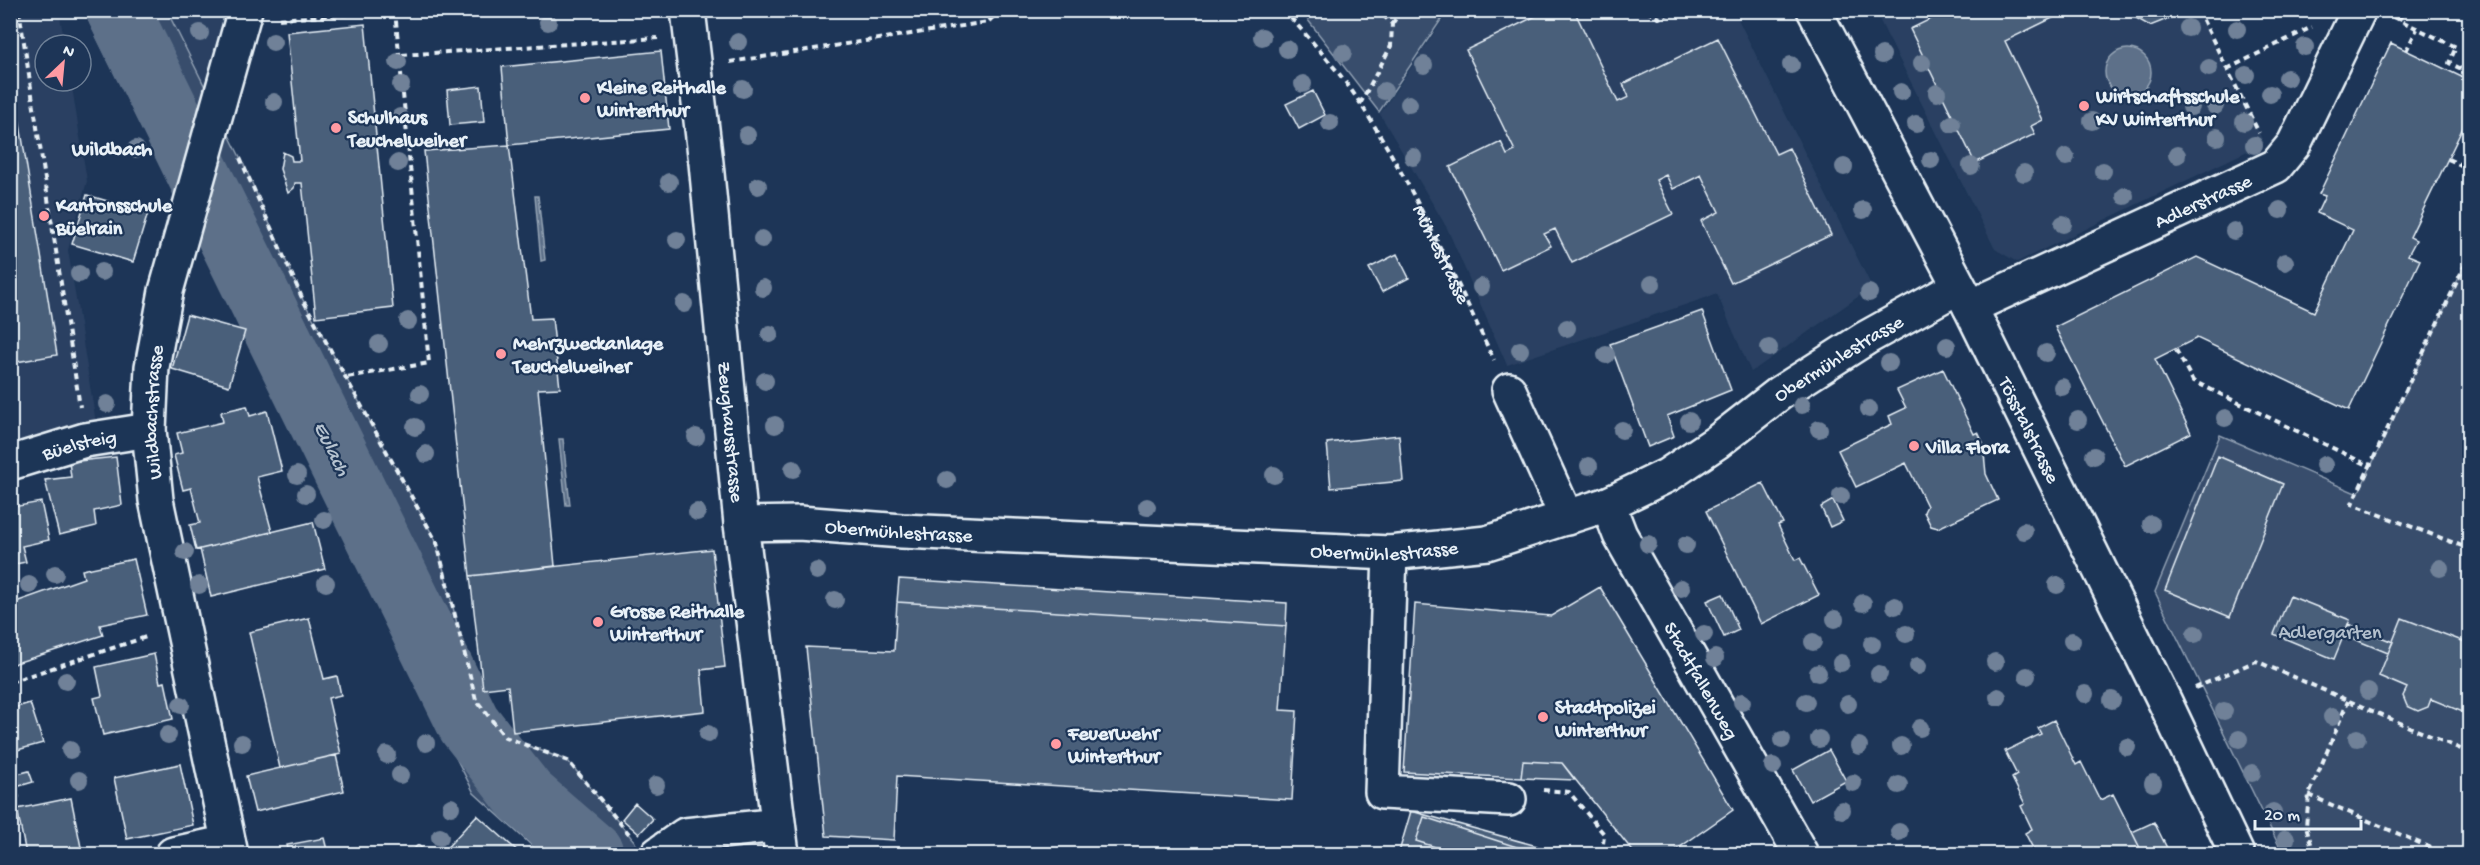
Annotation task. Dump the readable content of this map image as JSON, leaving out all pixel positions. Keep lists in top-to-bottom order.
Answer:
{
  "streets": {
    "street": [
      "Adlerstrasse",
      "Obermühlestrasse",
      "Wildbachstrasse",
      "Tösstalstrasse",
      "Zeughausstrasse",
      "Büelsteig",
      "Stadtfallenweg"
    ],
    "path": ["Mühlestrasse"]
  },
  "crossings": [
    ["Adlerstrasse", "Obermühlestrasse"],
    ["Adlerstrasse", "Tösstalstrasse"],
    ["Obermühlestrasse", "Tösstalstrasse"],
    ["Obermühlestrasse", "Zeughausstrasse"],
    ["Obermühlestrasse", "Stadtfallenweg"],
    ["Wildbachstrasse", "Büelsteig"]
  ],
  "districts": ["Wildbach"],
  "water": ["Eulach"],
  "parks": ["Adlergarten"],
  "places": [
    "Kleine Reithalle Winterthur",
    "Wirtschaftsschule KV Winterthur",
    "Schulhaus Teuchelweiher",
    "Kantonsschule Büelrain",
    "Mehrzweckanlage Teuchelweiher",
    "Villa Flora",
    "Grosse Reithalle Winterthur",
    "Stadtpolizei Winterthur",
    "Feuerwehr Winterthur"
  ],
  "scale_bar": "20 m",
  "north": "top right"
}
